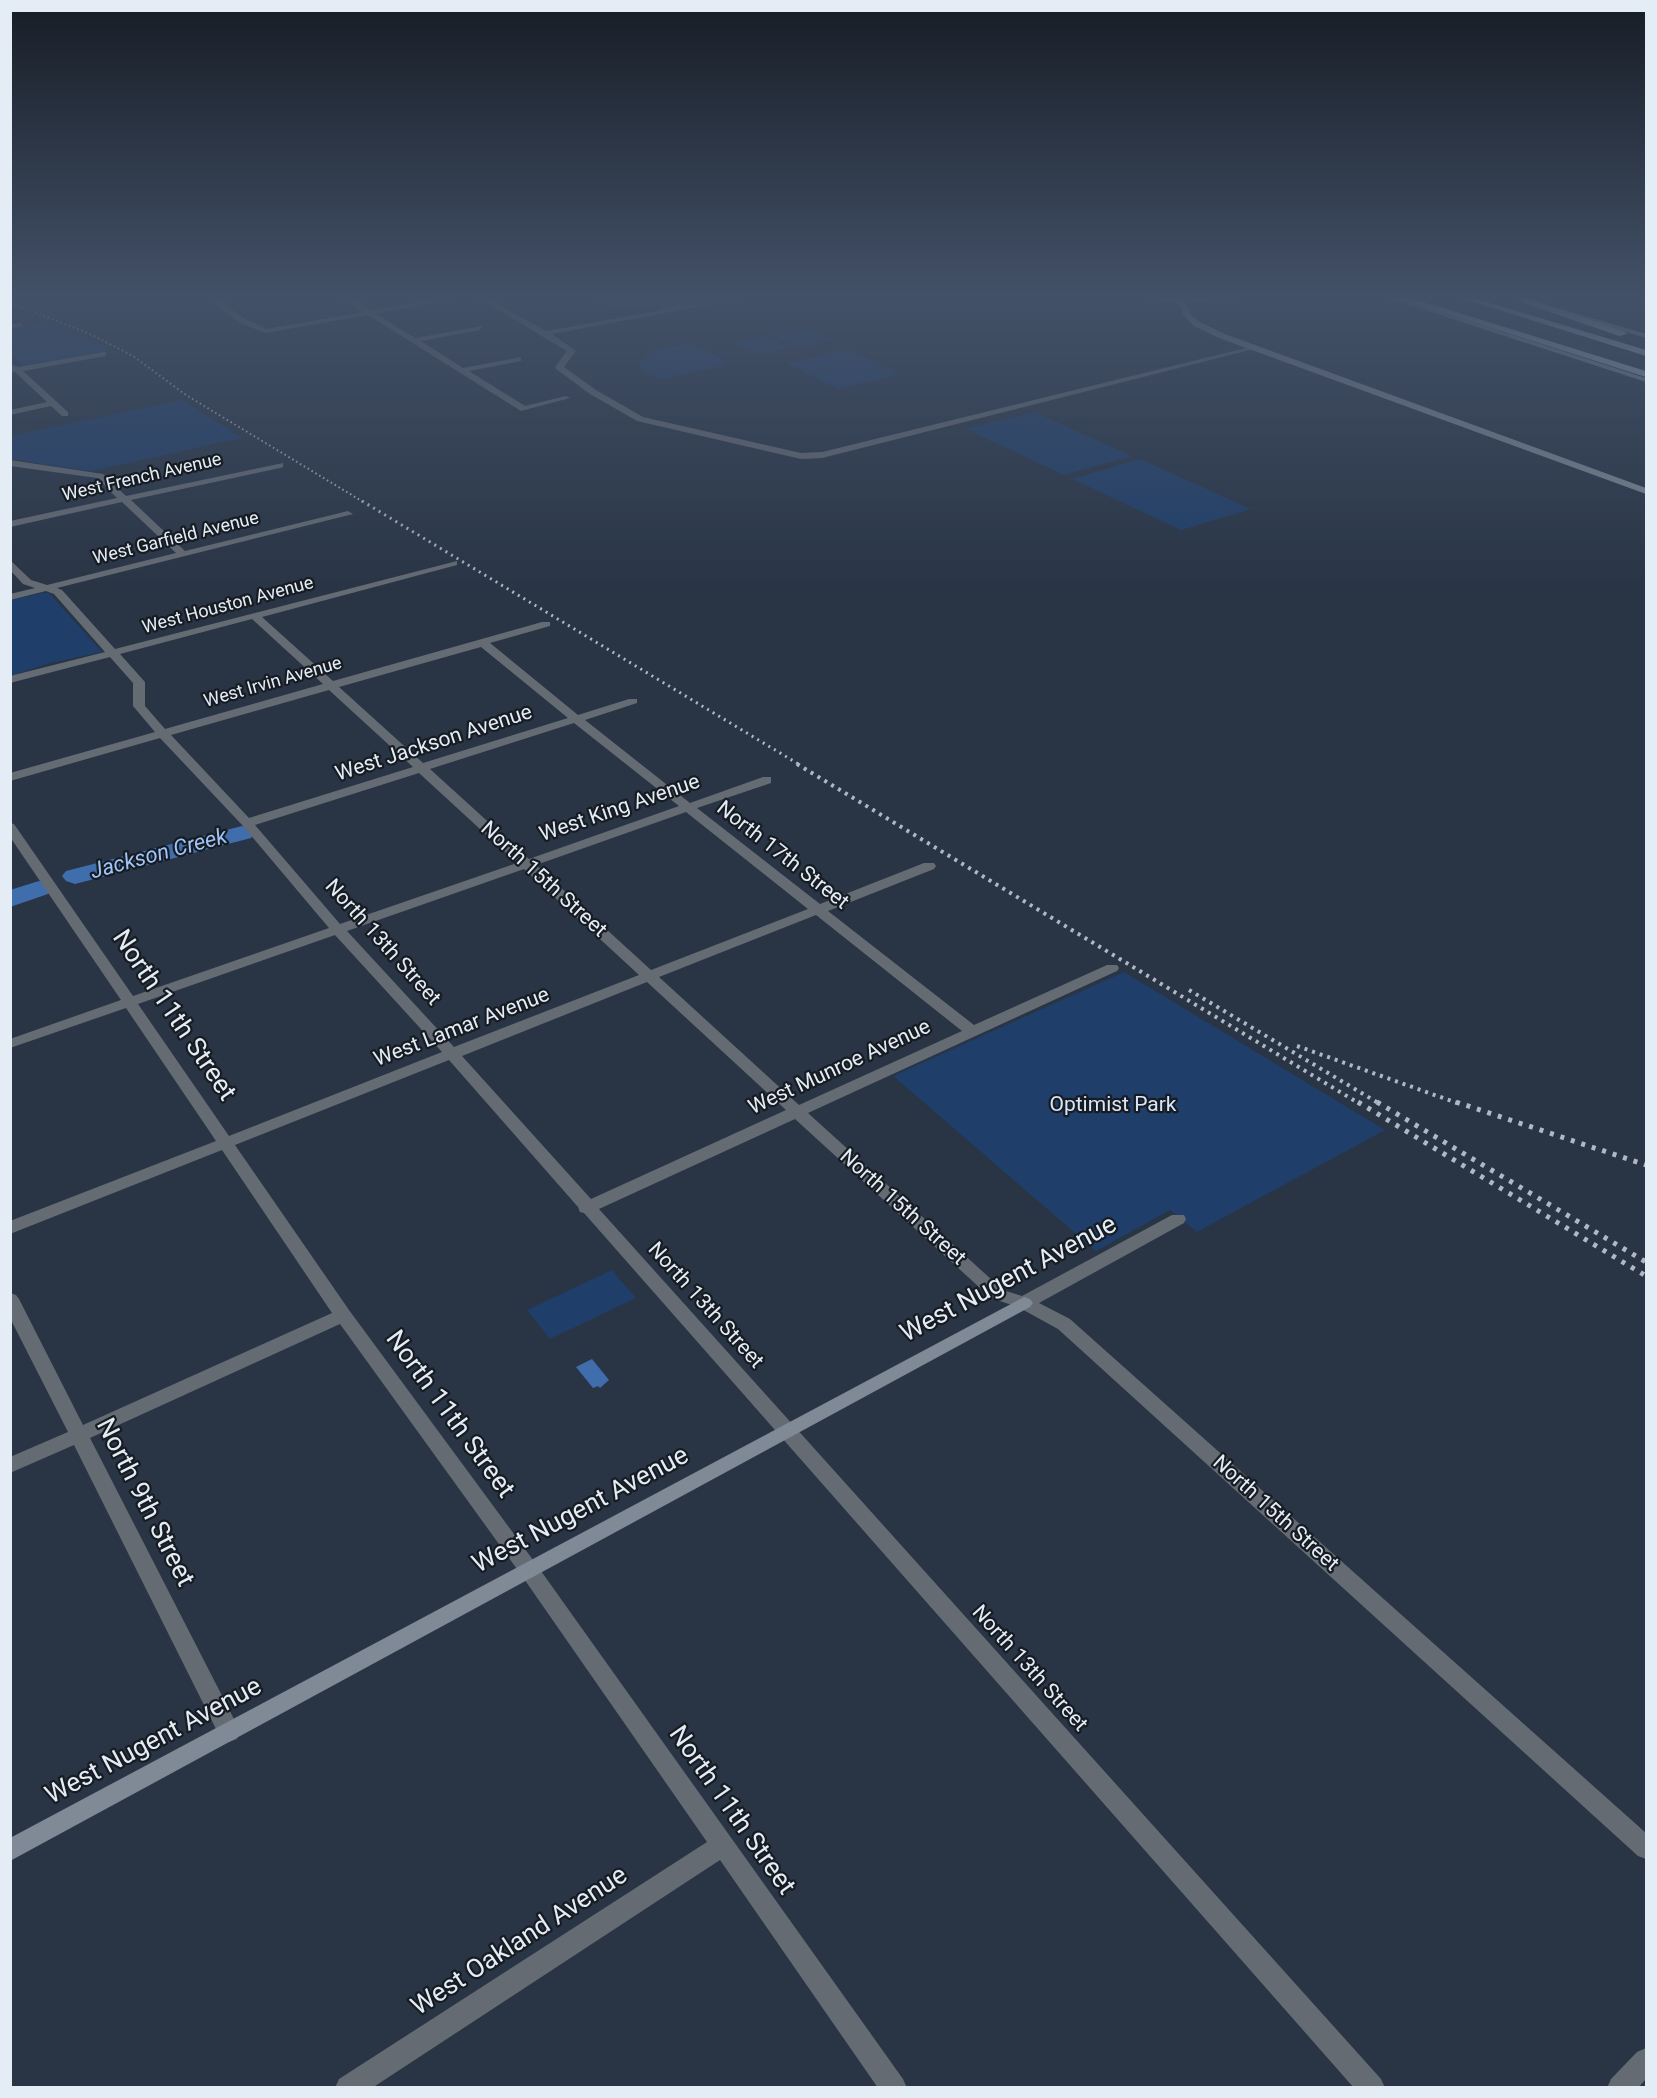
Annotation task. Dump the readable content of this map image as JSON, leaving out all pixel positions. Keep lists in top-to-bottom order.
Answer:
{
  "streets": {
    "street": [
      "West French Avenue",
      "West Garfield Avenue",
      "West Houston Avenue",
      "West Irvin Avenue",
      "West Jackson Avenue",
      "West King Avenue",
      "North 17th Street",
      "North 15th Street",
      "North 13th Street",
      "North 11th Street",
      "West Lamar Avenue",
      "West Munroe Avenue",
      "West Nugent Avenue",
      "North 9th Street",
      "West Oakland Avenue"
    ]
  },
  "crossings": [
    ["West Garfield Avenue", "North 13th Street"],
    ["West Houston Avenue", "North 15th Street"],
    ["West Houston Avenue", "North 13th Street"],
    ["West Irvin Avenue", "North 17th Street"],
    ["West Irvin Avenue", "North 15th Street"],
    ["West Irvin Avenue", "North 13th Street"],
    ["West Jackson Avenue", "North 17th Street"],
    ["West Jackson Avenue", "North 15th Street"],
    ["West Jackson Avenue", "North 13th Street"],
    ["West King Avenue", "North 17th Street"],
    ["West King Avenue", "North 15th Street"],
    ["West King Avenue", "North 13th Street"],
    ["West King Avenue", "North 11th Street"],
    ["North 17th Street", "West Lamar Avenue"],
    ["North 17th Street", "West Munroe Avenue"],
    ["North 15th Street", "West Lamar Avenue"],
    ["North 15th Street", "West Munroe Avenue"],
    ["North 15th Street", "West Nugent Avenue"],
    ["North 13th Street", "West Lamar Avenue"],
    ["North 13th Street", "West Munroe Avenue"],
    ["North 13th Street", "West Nugent Avenue"],
    ["North 11th Street", "West Lamar Avenue"],
    ["North 11th Street", "West Nugent Avenue"],
    ["North 11th Street", "West Oakland Avenue"],
    ["West Nugent Avenue", "North 9th Street"]
  ],
  "water": ["Jackson Creek"],
  "parks": ["Optimist Park"]
}
